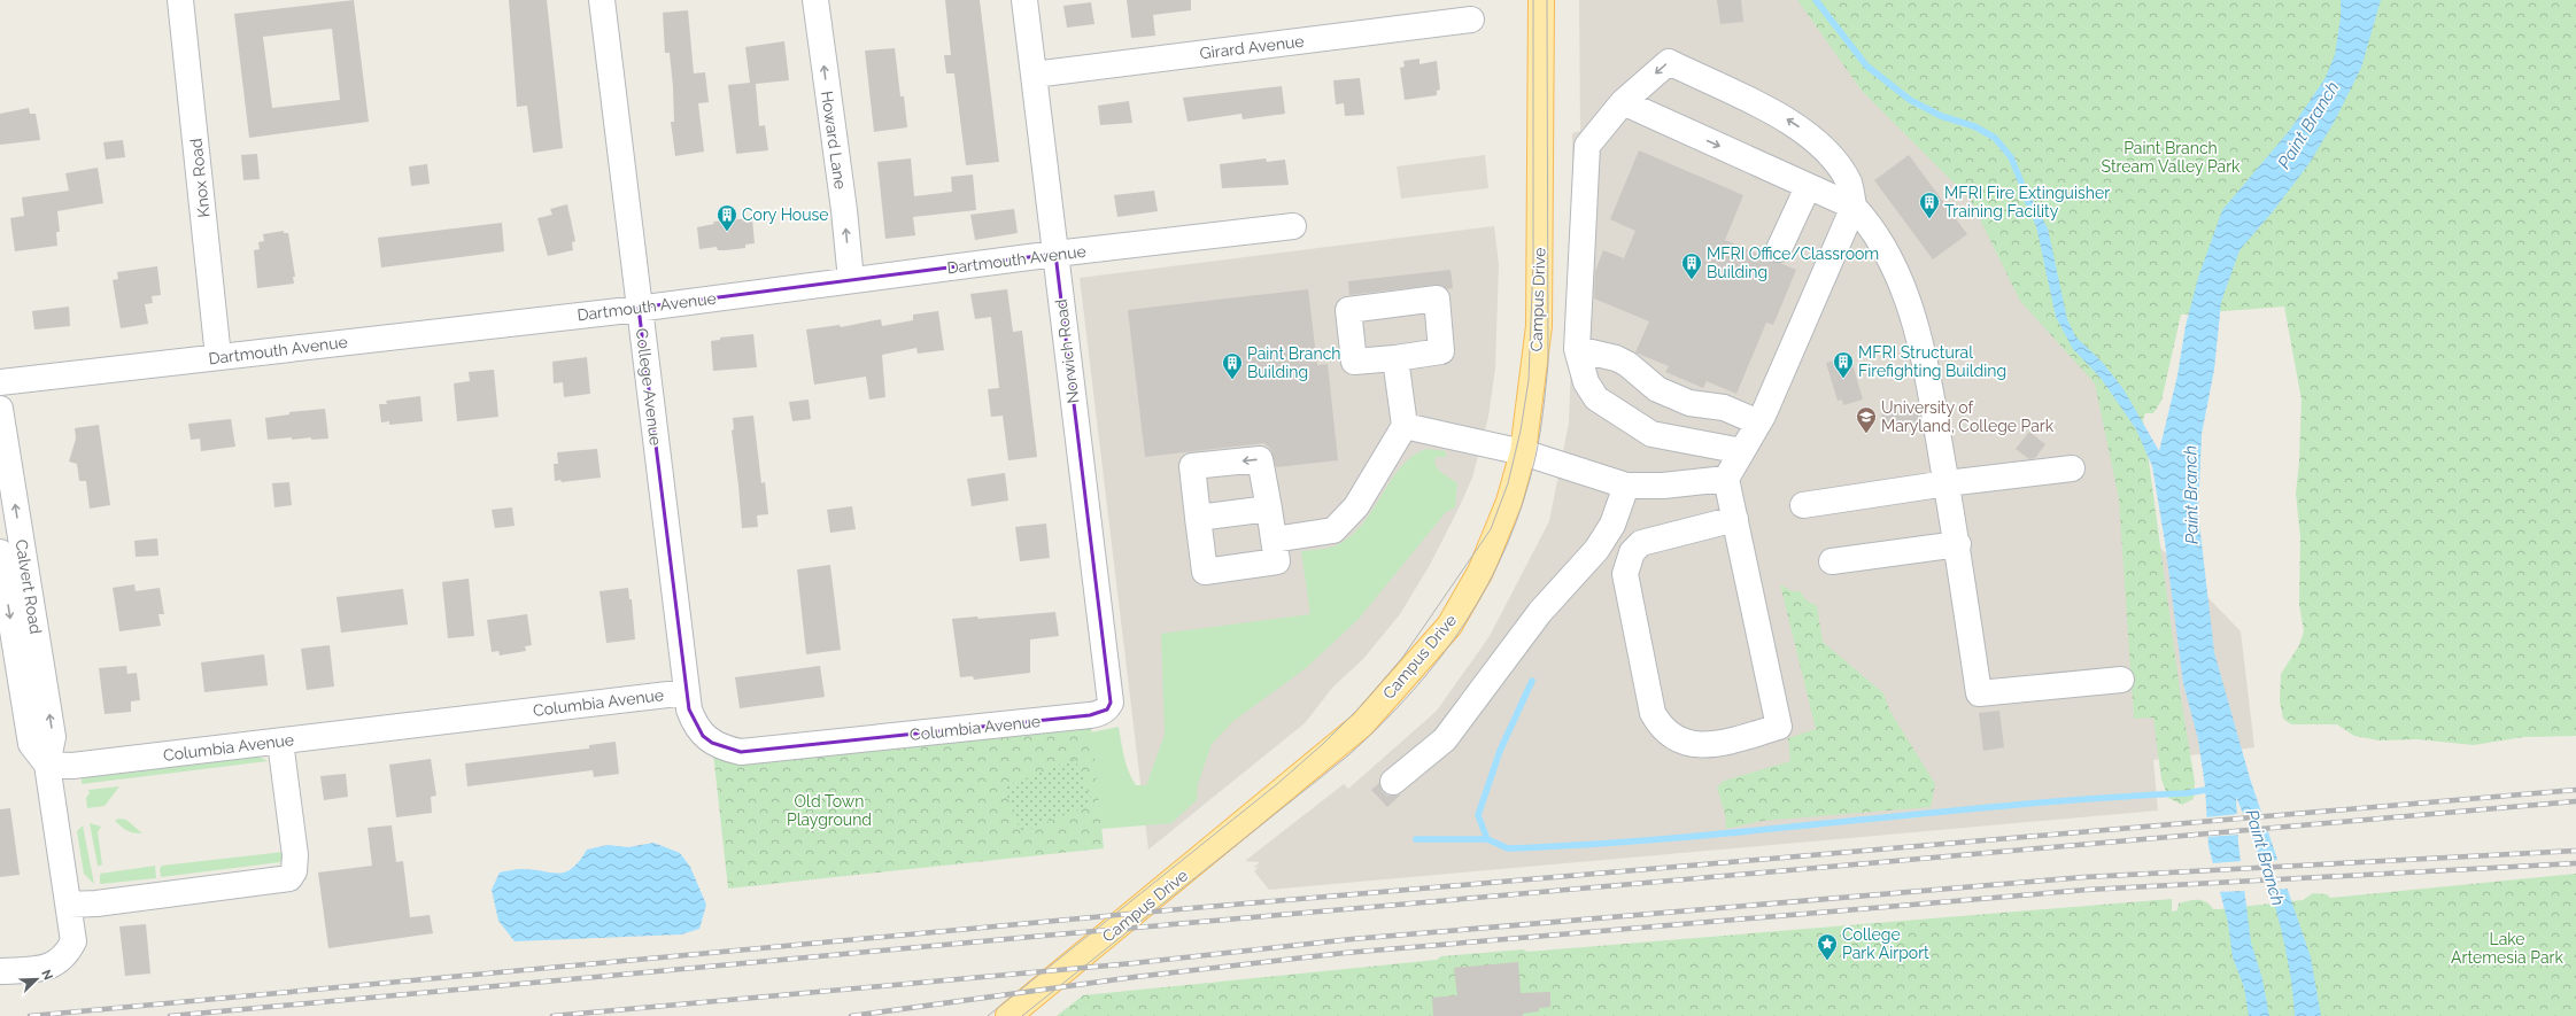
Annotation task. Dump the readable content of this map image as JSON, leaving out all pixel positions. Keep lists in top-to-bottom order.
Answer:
{
  "streets": {
    "main road": ["Campus Drive"],
    "street": [
      "Girard Avenue",
      "Howard Lane",
      "Knox Road",
      "Dartmouth Avenue",
      "Norwich Road",
      "College Avenue",
      "Calvert Road",
      "Columbia Avenue"
    ]
  },
  "crossings": [
    ["Girard Avenue", "Norwich Road"],
    ["Howard Lane", "Dartmouth Avenue"],
    ["Knox Road", "Dartmouth Avenue"],
    ["Dartmouth Avenue", "Norwich Road"],
    ["Dartmouth Avenue", "College Avenue"],
    ["Norwich Road", "Columbia Avenue"],
    ["College Avenue", "Columbia Avenue"],
    ["Calvert Road", "Columbia Avenue"]
  ],
  "one_way": ["Howard Lane"],
  "water": ["Paint Branch"],
  "parks": ["Paint Branch Stream Valley Park", "Old Town Playground", "Lake Artemesia Park"],
  "places": {
    "building": [
      "MFRI Fire Extinguisher Training Facility",
      "Cory House",
      "MFRI Office/Classroom Building",
      "MFRI Structural Firefighting Building",
      "Paint Branch Building"
    ],
    "school or university": ["University of Maryland, College Park"],
    "place": ["College Park Airport"]
  },
  "north": "top right"
}
